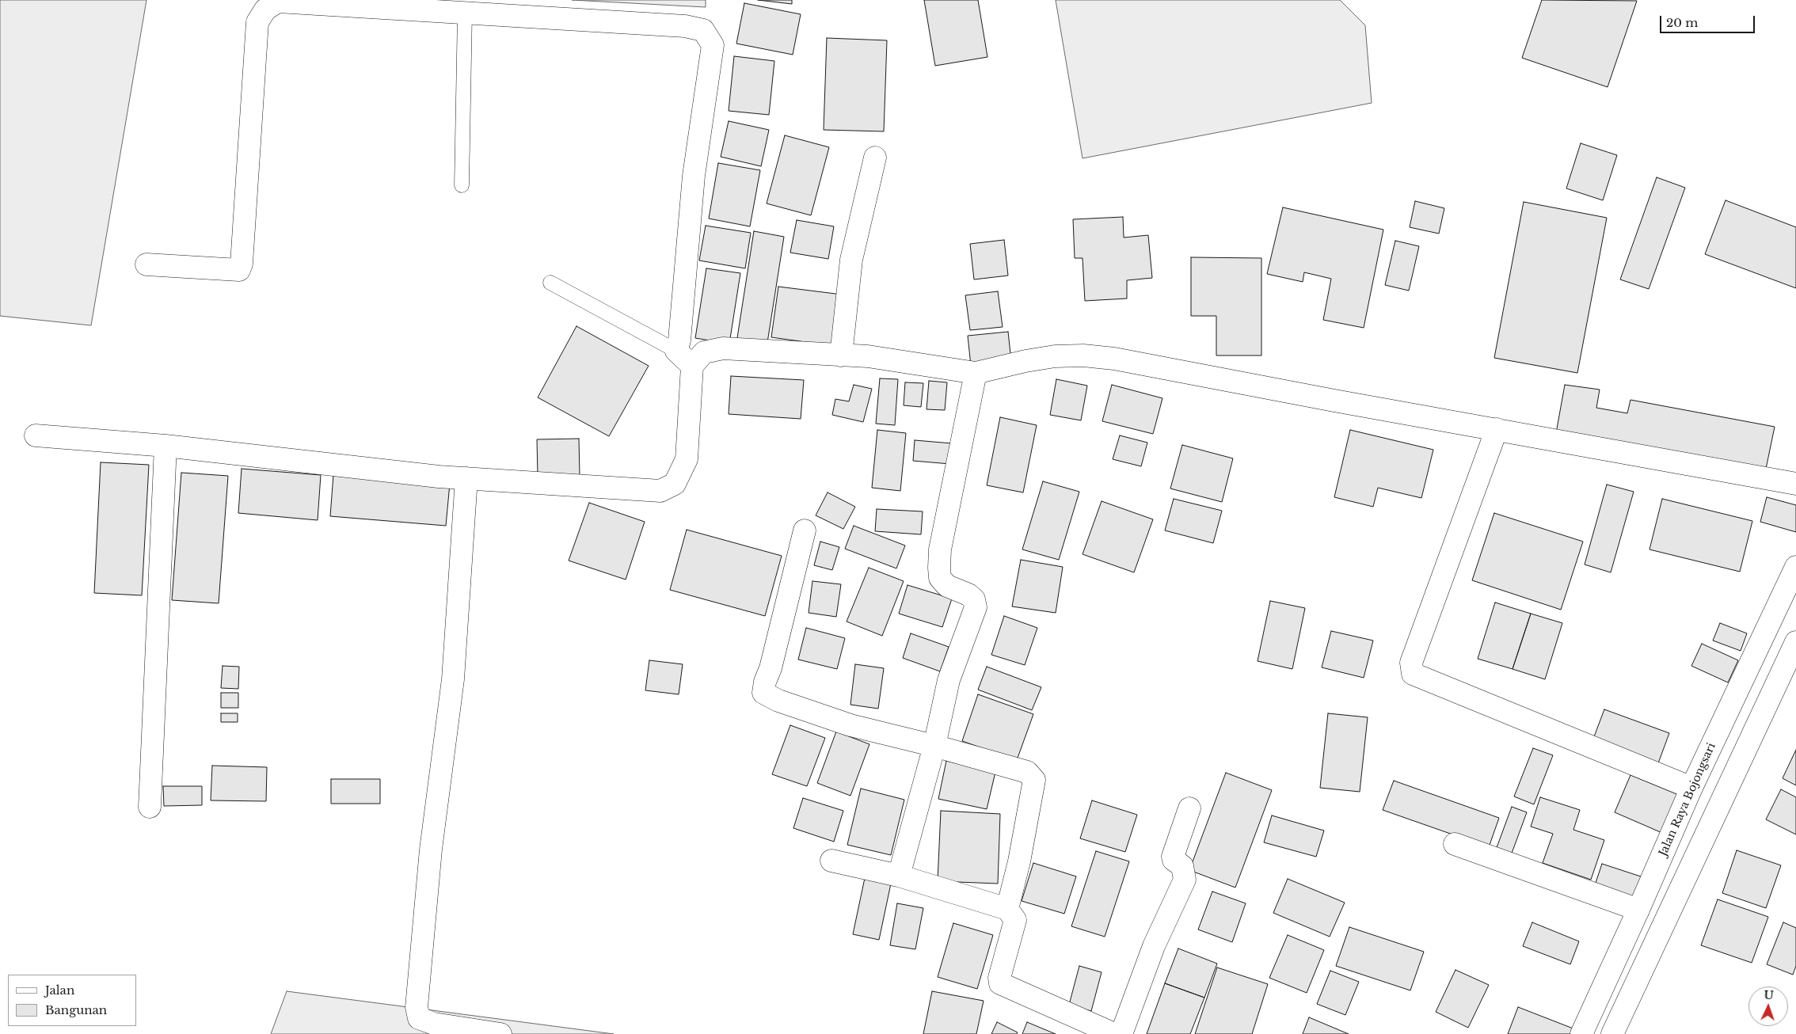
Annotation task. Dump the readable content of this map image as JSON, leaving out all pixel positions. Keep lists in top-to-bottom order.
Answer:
{
  "streets": {
    "main road": ["Jalan Raya Bojongsari"]
  },
  "legend": ["Jalan", "Bangunan"],
  "scale_bar": "20 m",
  "north": "top"
}
